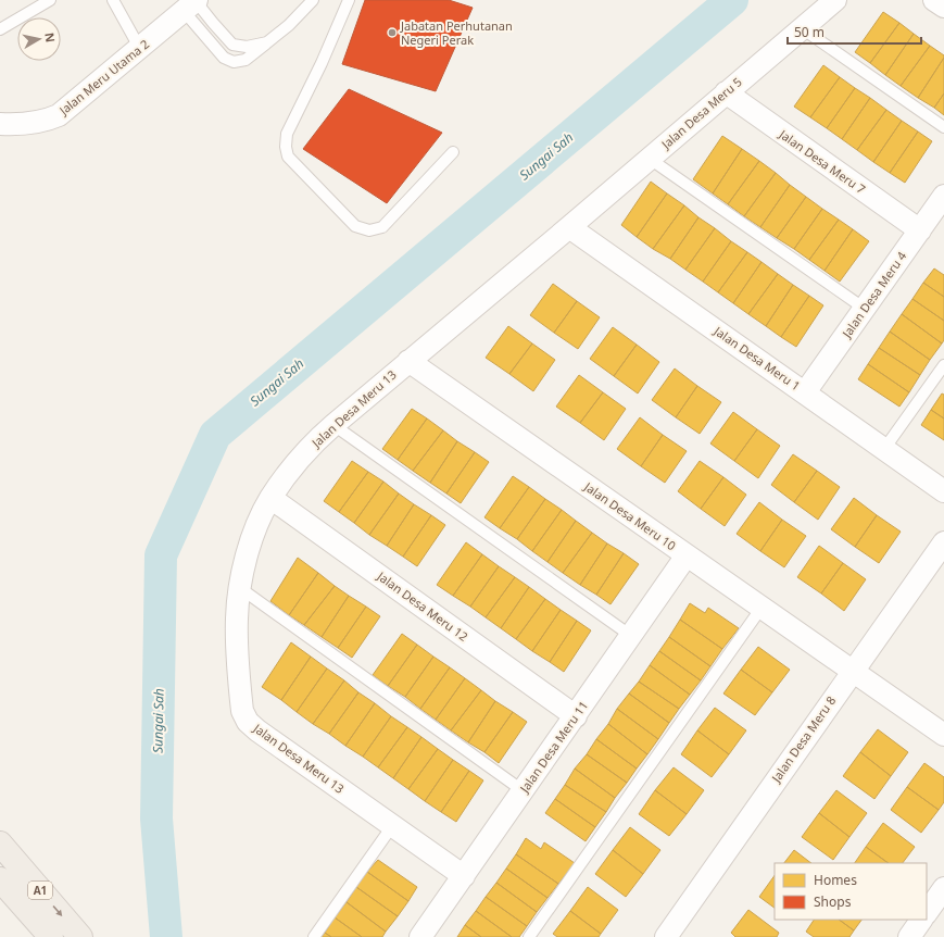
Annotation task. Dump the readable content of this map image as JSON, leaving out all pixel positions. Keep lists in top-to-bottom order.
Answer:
{
  "streets": {
    "main road": ["A1"],
    "street": [
      "Jalan Meru Utama 2",
      "Jalan Desa Meru 5",
      "Jalan Desa Meru 7",
      "Jalan Desa Meru 4",
      "Jalan Desa Meru 1",
      "Jalan Desa Meru 13",
      "Jalan Desa Meru 10",
      "Jalan Desa Meru 12",
      "Jalan Desa Meru 8",
      "Jalan Desa Meru 11"
    ]
  },
  "crossings": [
    ["Jalan Desa Meru 5", "Jalan Desa Meru 7"],
    ["Jalan Desa Meru 5", "Jalan Desa Meru 1"],
    ["Jalan Desa Meru 5", "Jalan Desa Meru 13"],
    ["Jalan Desa Meru 7", "Jalan Desa Meru 4"],
    ["Jalan Desa Meru 4", "Jalan Desa Meru 1"],
    ["Jalan Desa Meru 1", "Jalan Desa Meru 13"],
    ["Jalan Desa Meru 13", "Jalan Desa Meru 10"],
    ["Jalan Desa Meru 13", "Jalan Desa Meru 12"],
    ["Jalan Desa Meru 13", "Jalan Desa Meru 11"],
    ["Jalan Desa Meru 10", "Jalan Desa Meru 8"],
    ["Jalan Desa Meru 10", "Jalan Desa Meru 11"],
    ["Jalan Desa Meru 12", "Jalan Desa Meru 11"]
  ],
  "water": ["Sungai Sah"],
  "places": ["Jabatan Perhutanan Negeri Perak"],
  "legend": ["Homes", "Shops"],
  "scale_bar": "50 m",
  "north": "right"
}
